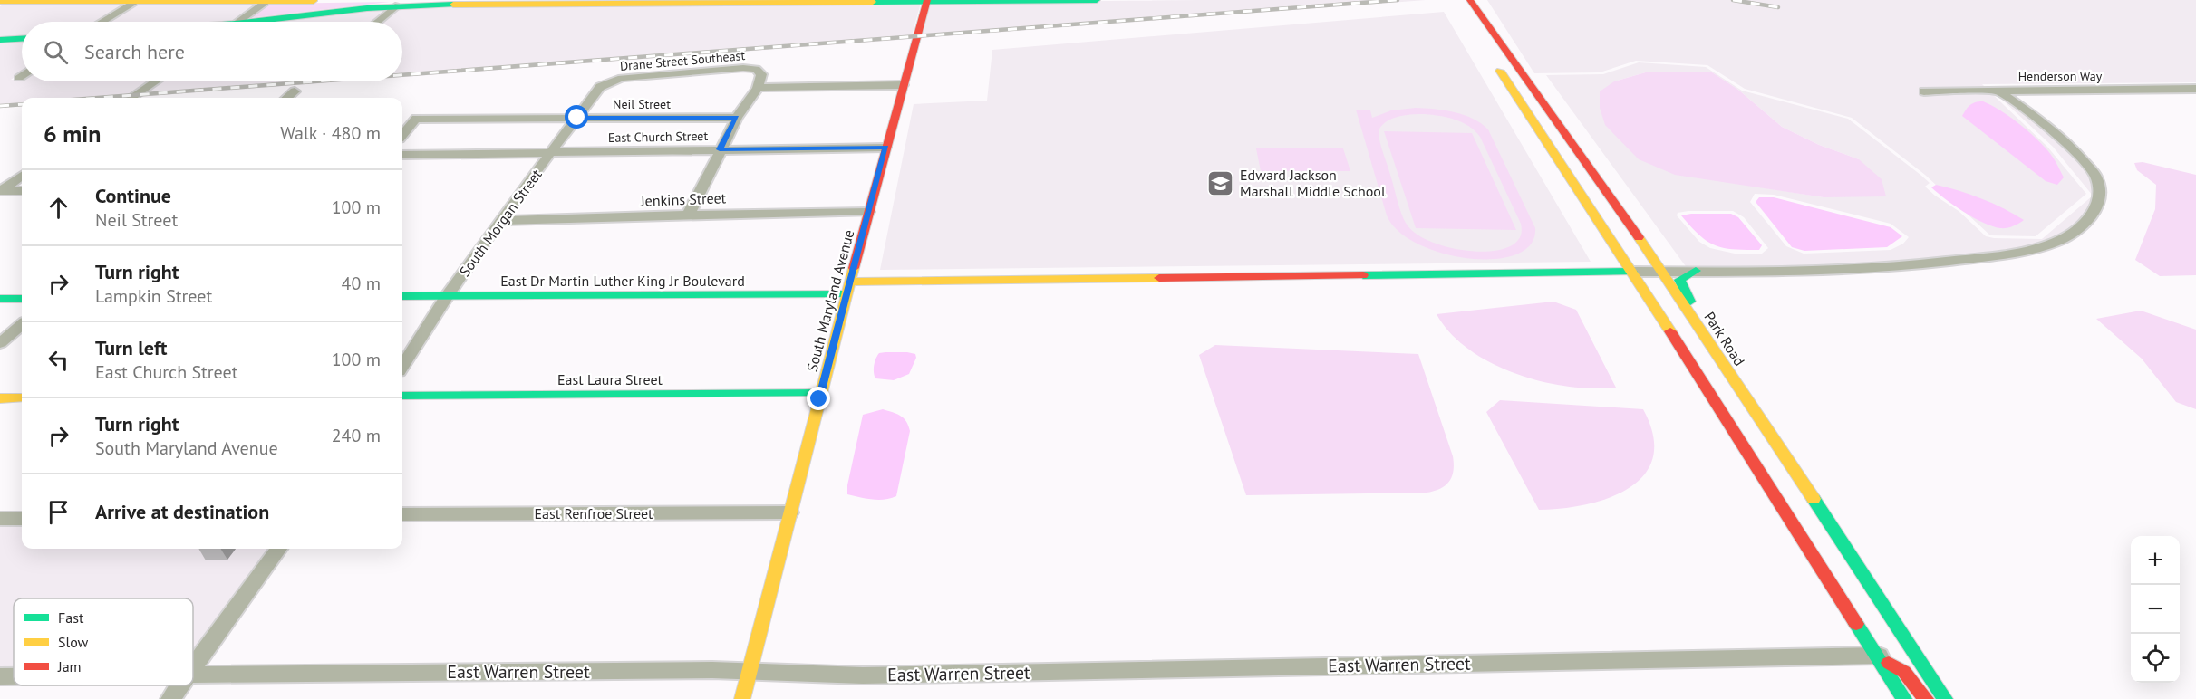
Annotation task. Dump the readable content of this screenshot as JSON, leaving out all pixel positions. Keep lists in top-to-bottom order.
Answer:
{
  "streets": {
    "main road": [
      "East Dr Martin Luther King Jr Boulevard",
      "South Maryland Avenue",
      "Park Road",
      "East Laura Street"
    ],
    "street": [
      "Drane Street Southeast",
      "Henderson Way",
      "Neil Street",
      "East Church Street",
      "Jenkins Street",
      "South Morgan Street",
      "East Renfroe Street",
      "East Warren Street"
    ]
  },
  "crossings": [
    ["Drane Street Southeast", "South Morgan Street"],
    ["Neil Street", "South Morgan Street"],
    ["East Church Street", "South Morgan Street"],
    ["East Church Street", "South Maryland Avenue"],
    ["Jenkins Street", "South Morgan Street"],
    ["Jenkins Street", "South Maryland Avenue"],
    ["South Morgan Street", "East Dr Martin Luther King Jr Boulevard"],
    ["East Dr Martin Luther King Jr Boulevard", "South Maryland Avenue"],
    ["South Maryland Avenue", "East Laura Street"],
    ["South Maryland Avenue", "East Renfroe Street"],
    ["South Maryland Avenue", "East Warren Street"],
    ["Park Road", "East Warren Street"]
  ],
  "places": {
    "school or university": ["Edward Jackson Marshall Middle School"]
  },
  "legend": ["Fast", "Slow", "Jam"],
  "page": {
    "search": "Search here",
    "heading": ["6 min", "Walk · 480 m"],
    "list": [
      ["Continue", "Neil Street", "100 m"],
      ["Turn right", "Lampkin Street", "40 m"],
      ["Turn left", "East Church Street", "100 m"],
      ["Turn right", "South Maryland Avenue", "240 m"],
      "Arrive at destination"
    ],
    "map_buttons": ["+", "−"]
  }
}
